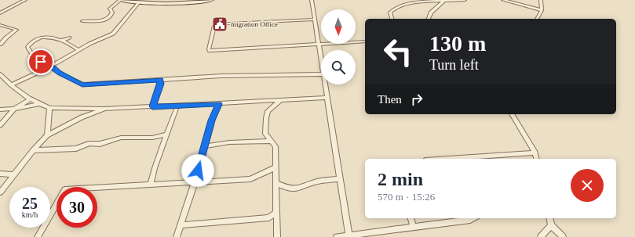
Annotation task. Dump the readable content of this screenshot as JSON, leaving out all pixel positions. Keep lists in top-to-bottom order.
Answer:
{
  "places": {
    "public building": ["migration Office"]
  },
  "north": "bottom",
  "page": {
    "turn": ["130 m", "Turn left"],
    "then": "Then",
    "heading": ["2 min", "570 m · 15:26"],
    "speed": "25 km/h",
    "limit": "30"
  }
}
